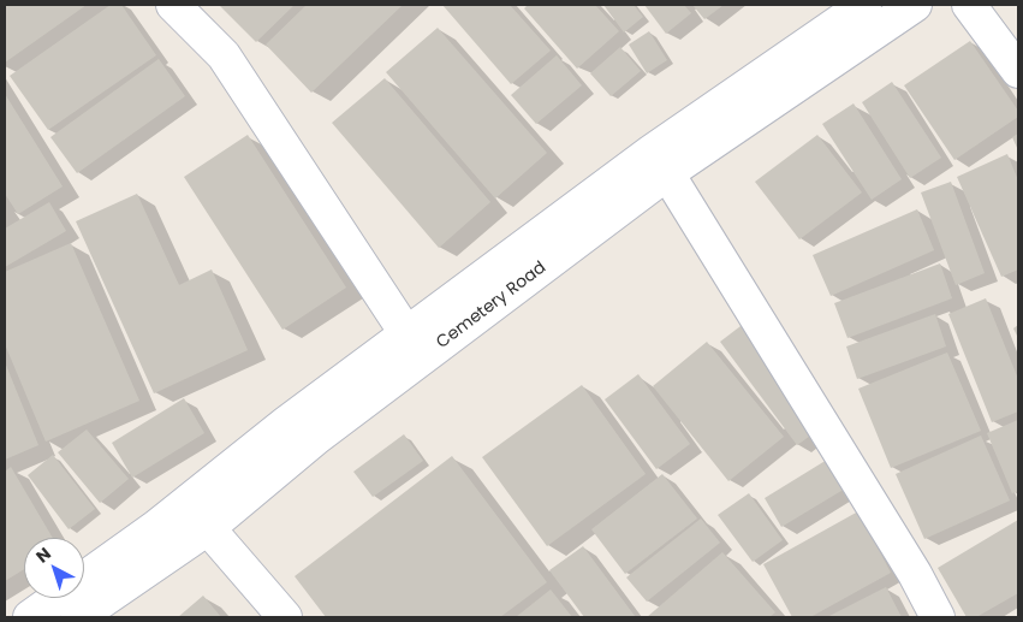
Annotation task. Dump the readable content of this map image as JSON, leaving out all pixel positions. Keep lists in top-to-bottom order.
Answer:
{
  "streets": {
    "main road": ["Cemetery Road"]
  },
  "north": "top left"
}
